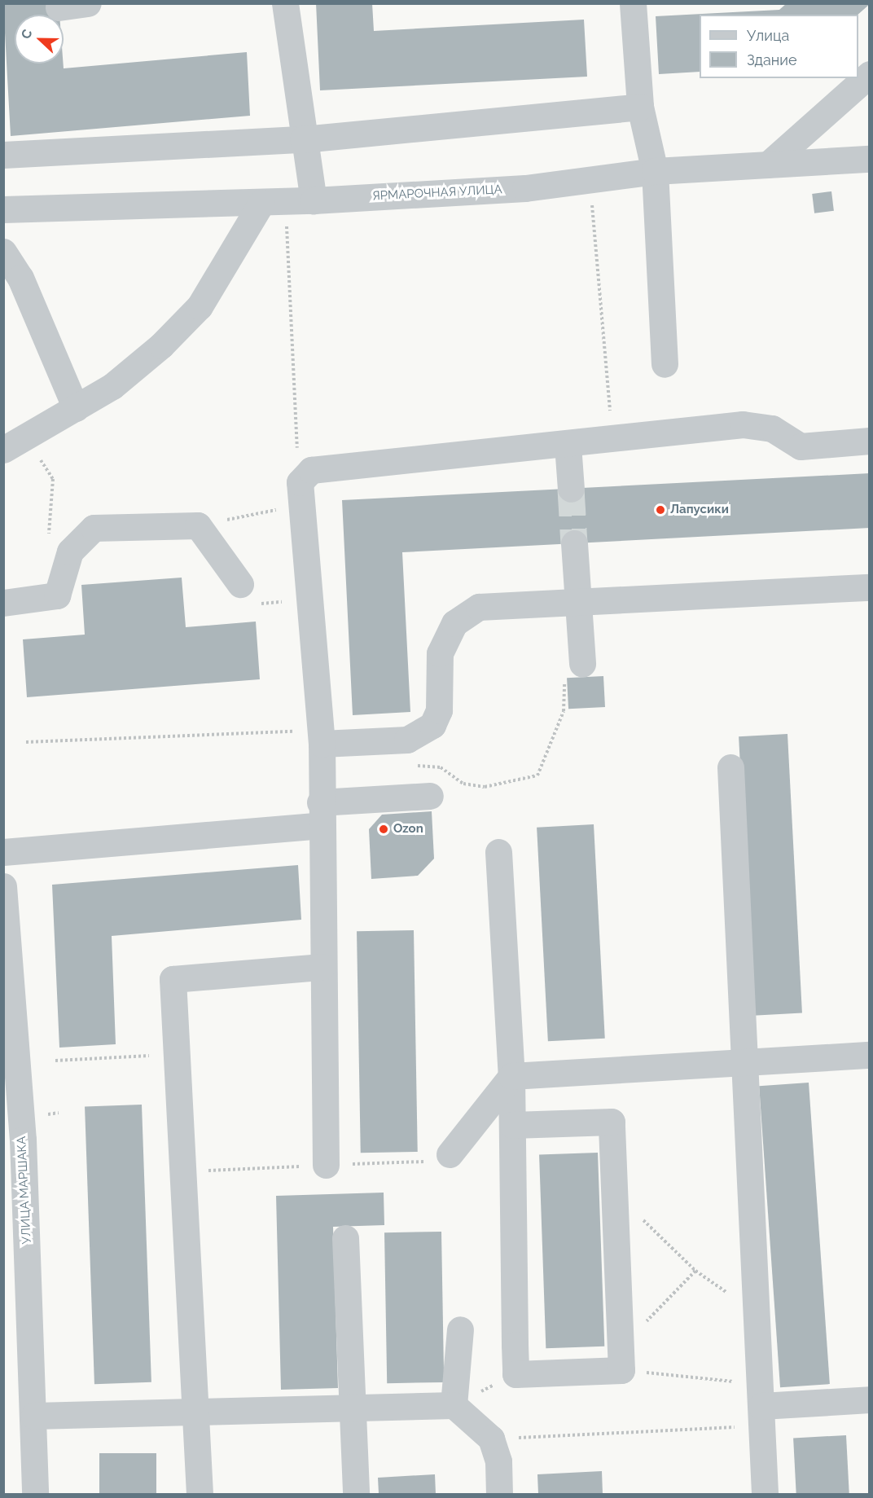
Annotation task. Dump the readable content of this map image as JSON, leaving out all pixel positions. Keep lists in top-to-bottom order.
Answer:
{
  "streets": {
    "street": ["ЯРМАРОЧНАЯ УЛИЦА", "УЛИЦА МАРШАКА"]
  },
  "places": ["Лапусики", "Ozon"],
  "legend": ["Улица", "Здание"],
  "north": "left"
}
